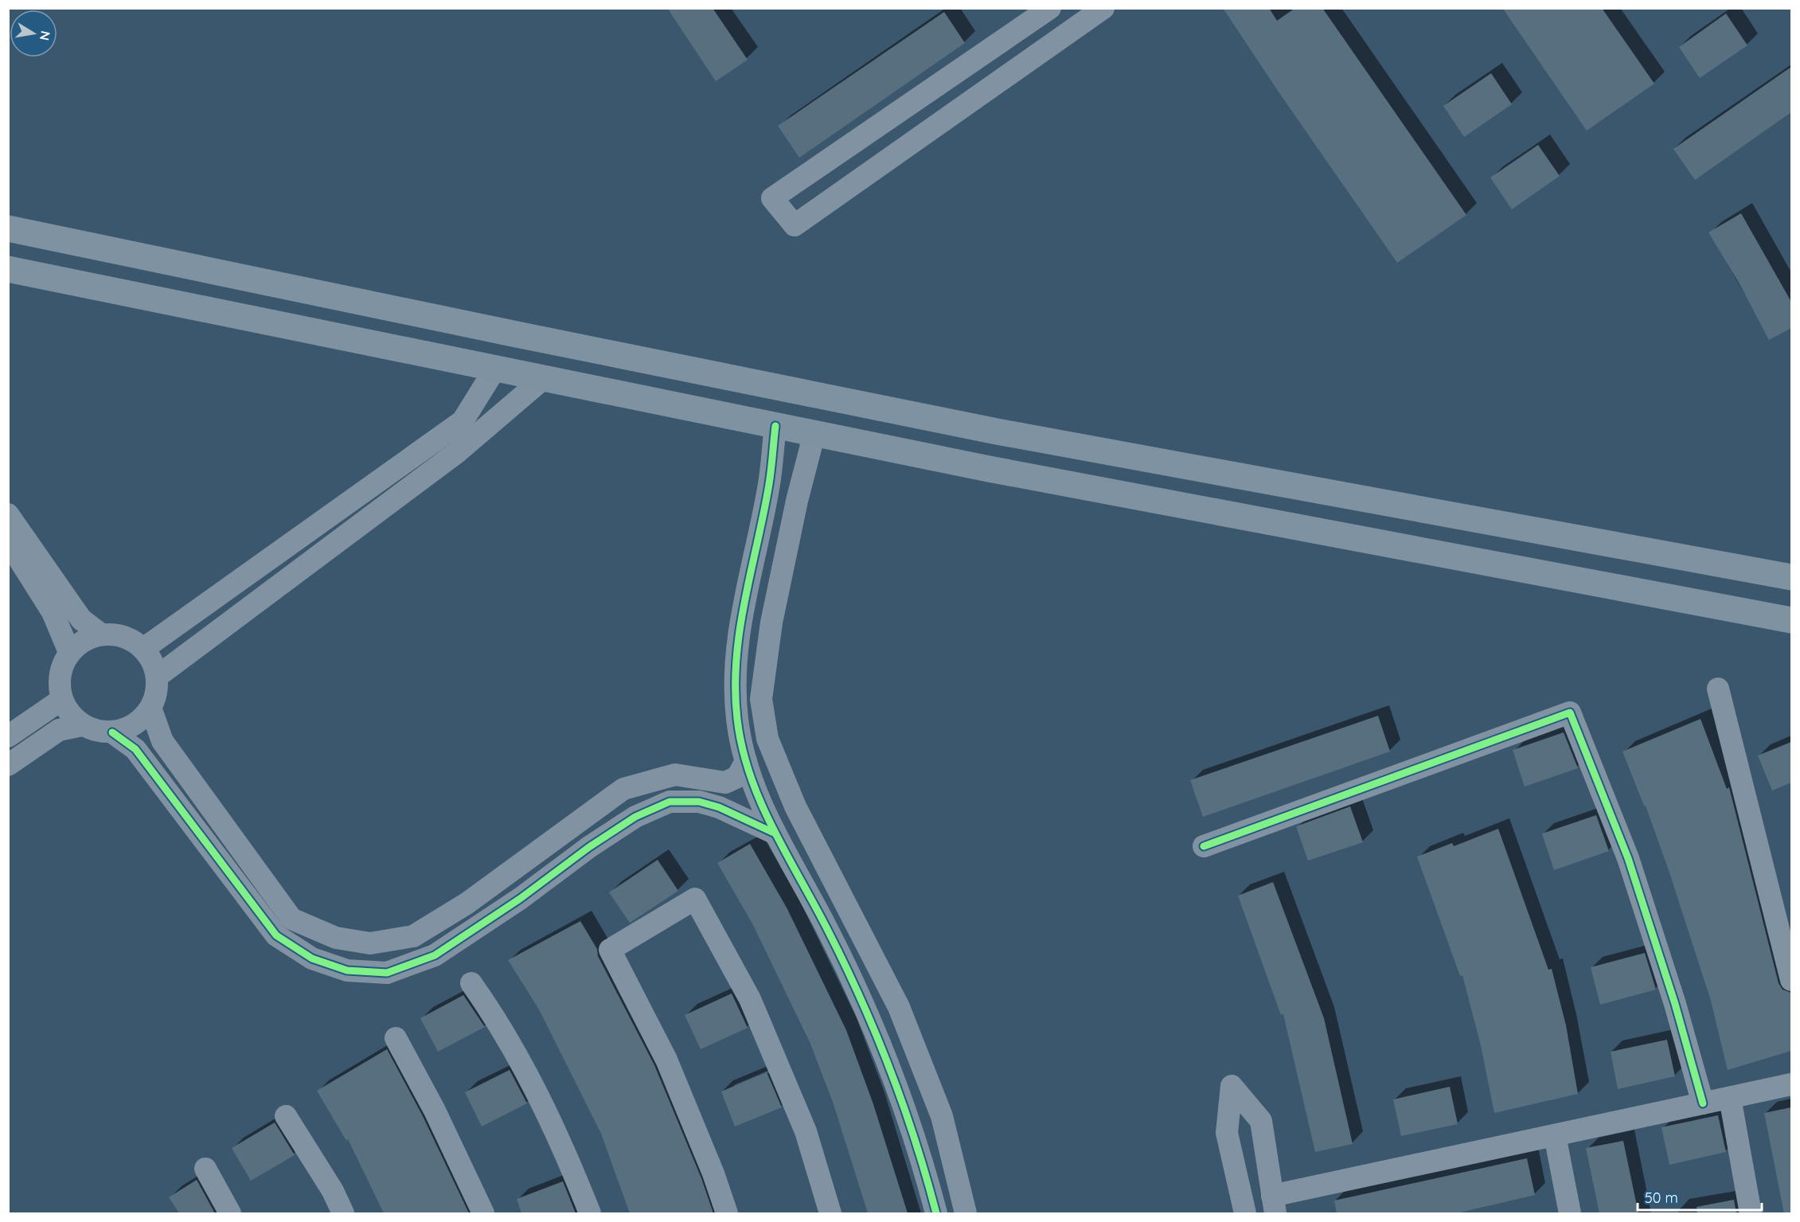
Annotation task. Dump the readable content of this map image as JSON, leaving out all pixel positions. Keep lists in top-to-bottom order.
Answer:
{
  "scale_bar": "50 m",
  "north": "right"
}
